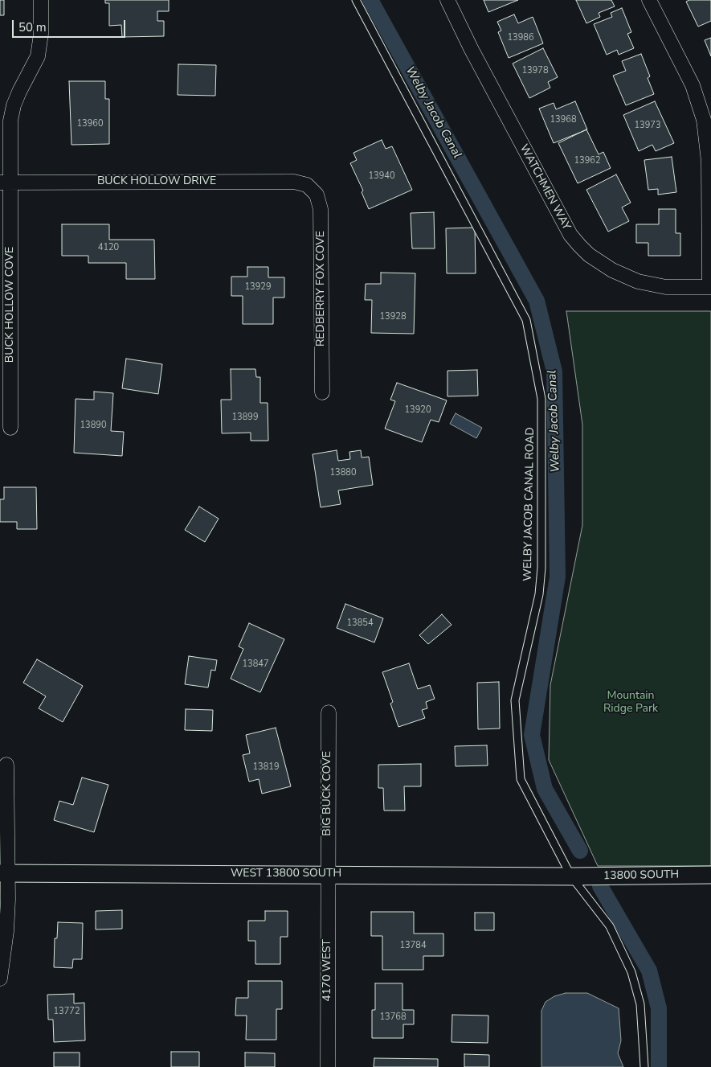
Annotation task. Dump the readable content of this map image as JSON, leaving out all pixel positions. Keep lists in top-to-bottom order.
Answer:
{
  "streets": {
    "street": [
      "BUCK HOLLOW DRIVE",
      "WATCHMEN WAY",
      "REDBERRY FOX COVE",
      "BUCK HOLLOW COVE",
      "BIG BUCK COVE",
      "WEST 13800 SOUTH",
      "13800 SOUTH",
      "4170 WEST"
    ],
    "lane": ["WELBY JACOB CANAL ROAD"]
  },
  "crossings": [
    ["BUCK HOLLOW DRIVE", "REDBERRY FOX COVE"],
    ["BUCK HOLLOW DRIVE", "BUCK HOLLOW COVE"],
    ["WELBY JACOB CANAL ROAD", "WEST 13800 SOUTH"],
    ["WELBY JACOB CANAL ROAD", "13800 SOUTH"],
    ["BIG BUCK COVE", "WEST 13800 SOUTH"],
    ["BIG BUCK COVE", "4170 WEST"],
    ["WEST 13800 SOUTH", "13800 SOUTH"],
    ["WEST 13800 SOUTH", "4170 WEST"]
  ],
  "water": ["Welby Jacob Canal"],
  "parks": ["Mountain Ridge Park"],
  "house_numbers": [
    "13986",
    "13978",
    "13968",
    "13960",
    "13973",
    "13962",
    "13940",
    "4120",
    "13929",
    "13928",
    "13920",
    "13899",
    "13890",
    "13880",
    "13854",
    "13847",
    "13819",
    "13784",
    "13772",
    "13768"
  ],
  "scale_bar": "50 m"
}
